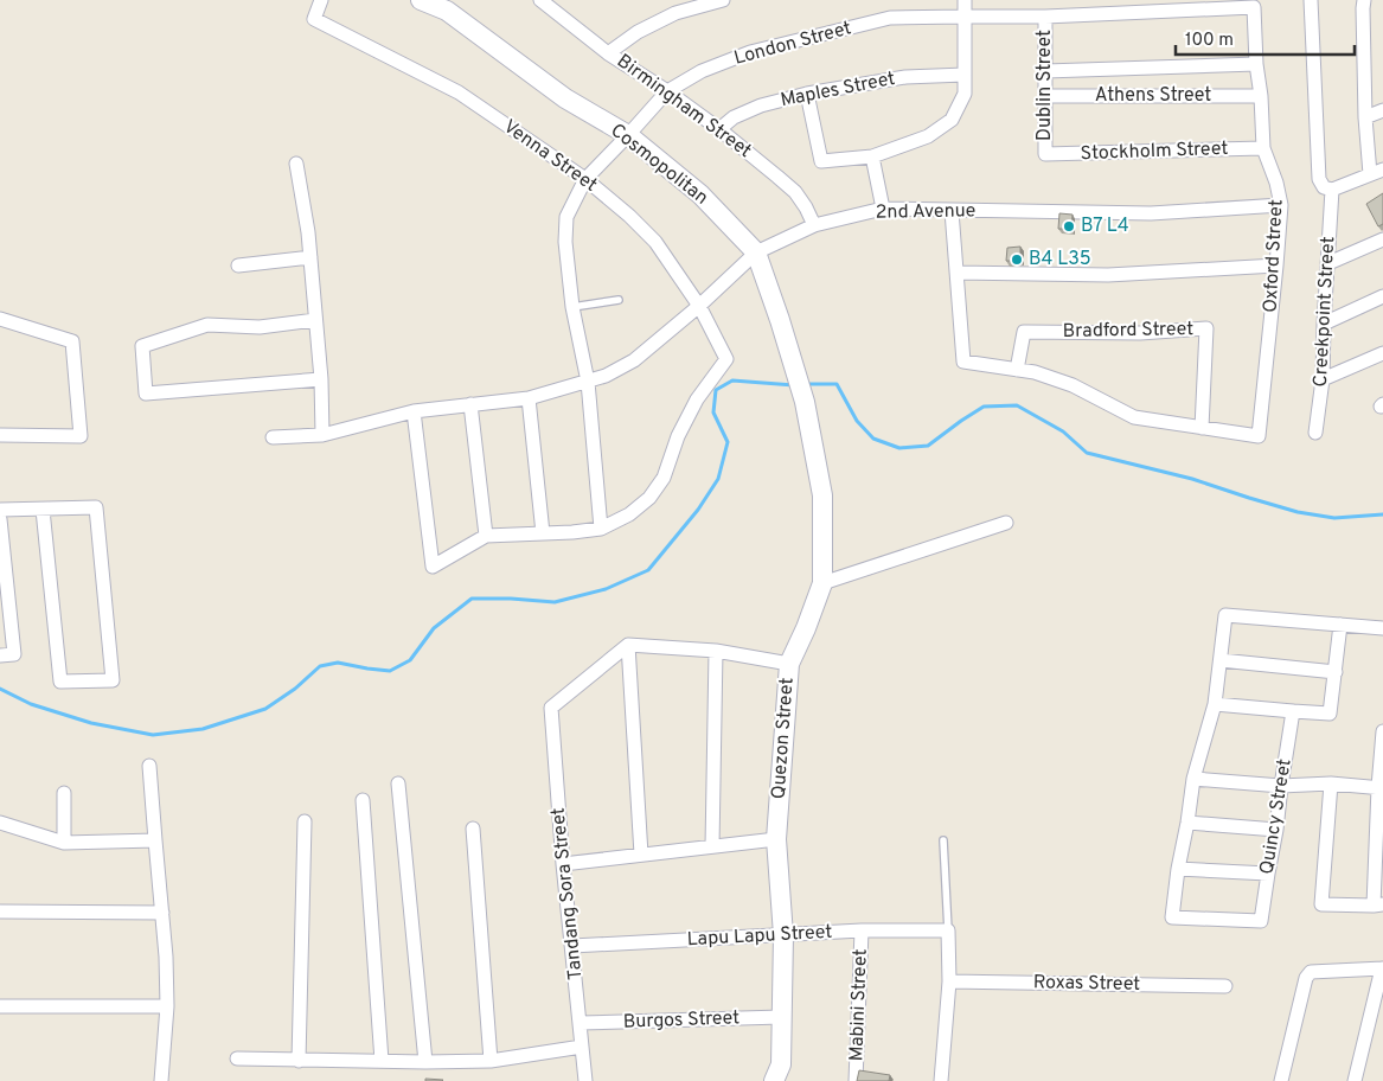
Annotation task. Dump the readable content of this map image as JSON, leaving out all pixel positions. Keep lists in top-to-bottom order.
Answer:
{
  "streets": {
    "street": [
      "London Street",
      "Dublin Street",
      "Maples Street",
      "Athens Street",
      "Birmingham Street",
      "Stockholm Street",
      "Venna Street",
      "Cosmopolitan",
      "2nd Avenue",
      "Oxford Street",
      "Creekpoint Street",
      "Bradford Street",
      "Quezon Street",
      "Quincy Street",
      "Tandang Sora Street",
      "Lapu Lapu Street",
      "Roxas Street",
      "Mabini Street",
      "Burgos Street"
    ]
  },
  "crossings": [
    ["London Street", "Dublin Street"],
    ["London Street", "Birmingham Street"],
    ["London Street", "Venna Street"],
    ["London Street", "Cosmopolitan"],
    ["London Street", "2nd Avenue"],
    ["London Street", "Oxford Street"],
    ["Dublin Street", "Athens Street"],
    ["Dublin Street", "Stockholm Street"],
    ["Maples Street", "Birmingham Street"],
    ["Athens Street", "Oxford Street"],
    ["Birmingham Street", "2nd Avenue"],
    ["Stockholm Street", "Oxford Street"],
    ["Venna Street", "2nd Avenue"],
    ["Cosmopolitan", "2nd Avenue"],
    ["Cosmopolitan", "Quezon Street"],
    ["2nd Avenue", "Oxford Street"],
    ["Oxford Street", "Bradford Street"],
    ["Quezon Street", "Lapu Lapu Street"],
    ["Quezon Street", "Burgos Street"],
    ["Tandang Sora Street", "Lapu Lapu Street"],
    ["Tandang Sora Street", "Burgos Street"],
    ["Lapu Lapu Street", "Mabini Street"]
  ],
  "places": ["B7 L4", "B4 L35"],
  "scale_bar": "100 m"
}
